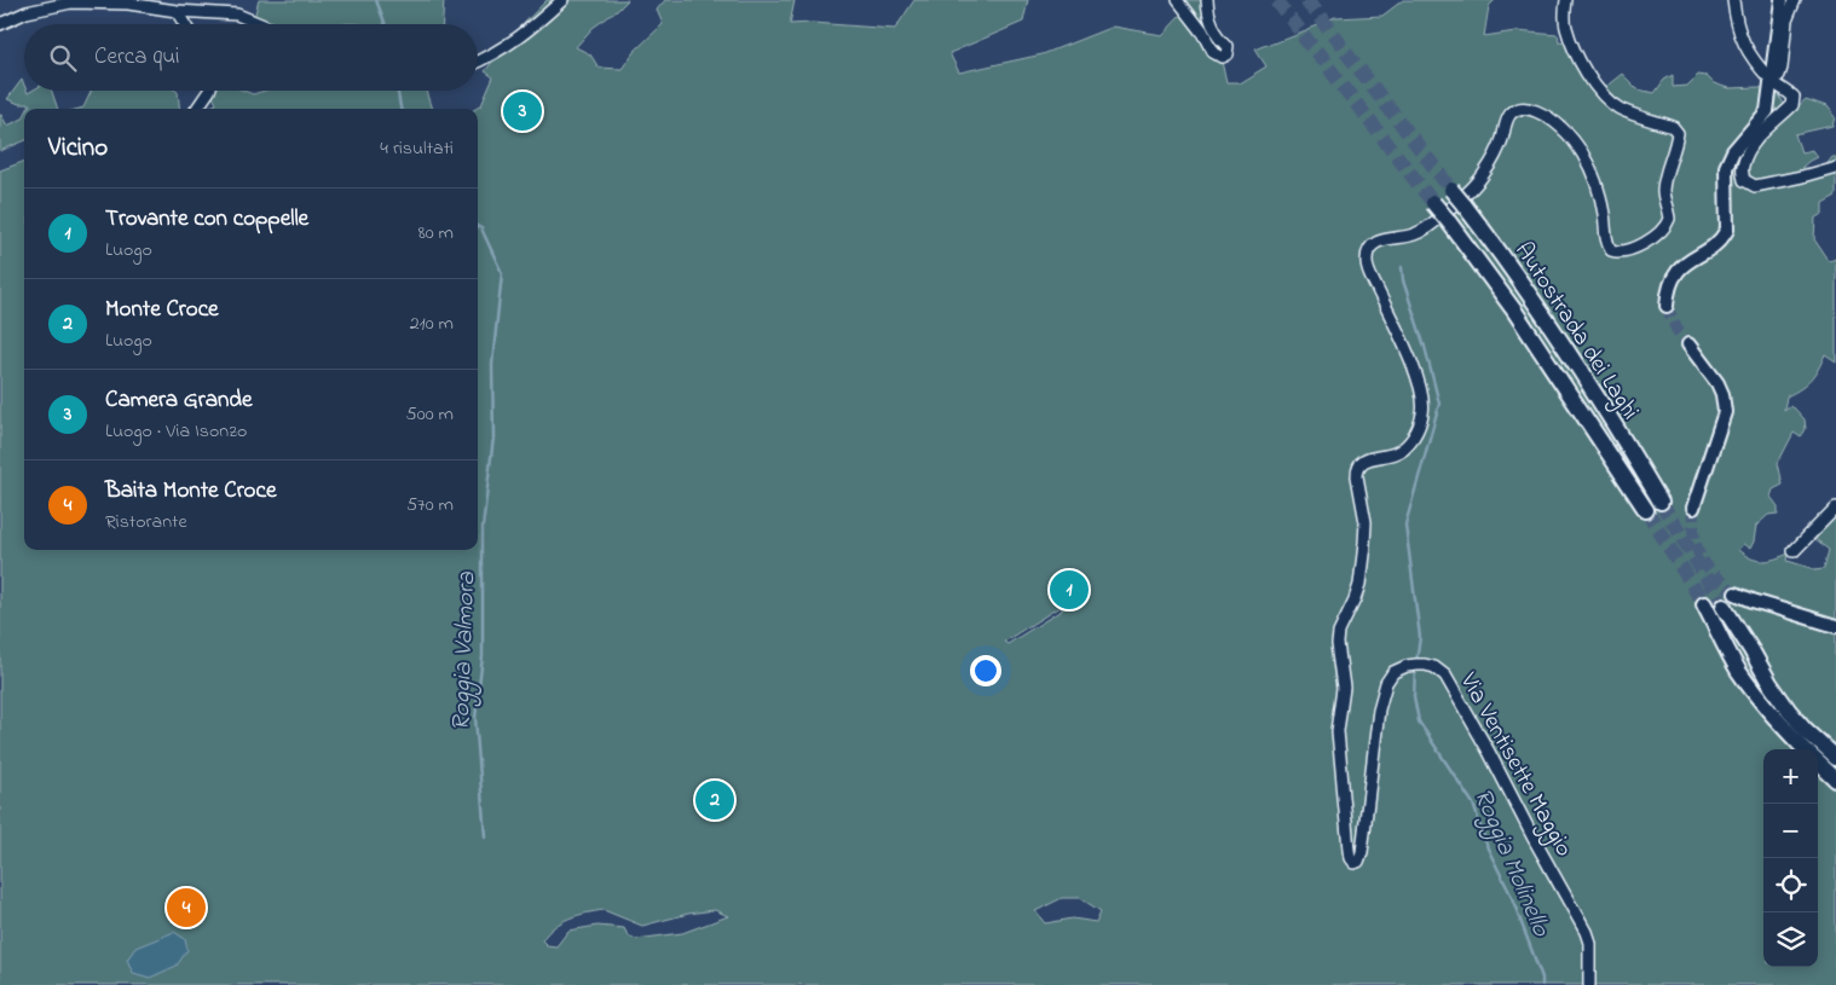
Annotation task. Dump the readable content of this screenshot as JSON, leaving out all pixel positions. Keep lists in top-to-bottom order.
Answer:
{
  "streets": {
    "highway": ["Autostrada dei Laghi"],
    "street": ["Via Ventisette Maggio"]
  },
  "water": ["Roggia Valmora", "Roggia Molinello"],
  "page": {
    "search": "Cerca qui",
    "pins": [
      "3",
      "1",
      "2",
      "4"
    ],
    "heading": ["Vicino", "4 risultati"],
    "list": [
      {
        "mark": "1",
        "name": "Trovante con coppelle",
        "note": "Luogo",
        "value": "80 m"
      },
      {
        "mark": "2",
        "name": "Monte Croce",
        "note": "Luogo",
        "value": "210 m"
      },
      {
        "mark": "3",
        "name": "Camera Grande",
        "note": "Luogo · Via Isonzo",
        "value": "500 m"
      },
      {
        "mark": "4",
        "name": "Baita Monte Croce",
        "note": "Ristorante",
        "value": "570 m"
      }
    ],
    "map_buttons": ["+", "−"]
  }
}
